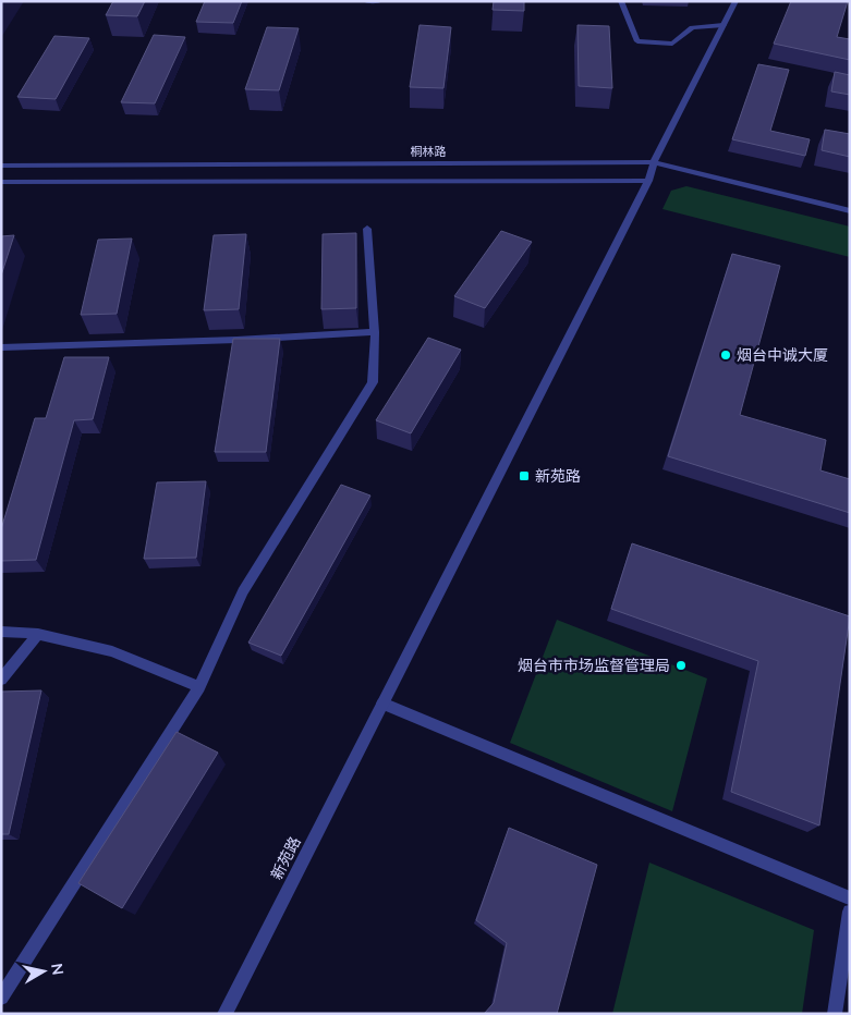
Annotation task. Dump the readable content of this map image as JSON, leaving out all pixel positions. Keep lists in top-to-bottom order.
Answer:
{
  "streets": {
    "street": ["桐林路", "新苑路"]
  },
  "crossings": [
    ["桐林路", "新苑路"]
  ],
  "places": {
    "other": ["烟台中诚大厦", "烟台市市场监督管理局"],
    "transit": ["新苑路"]
  },
  "north": "right"
}
